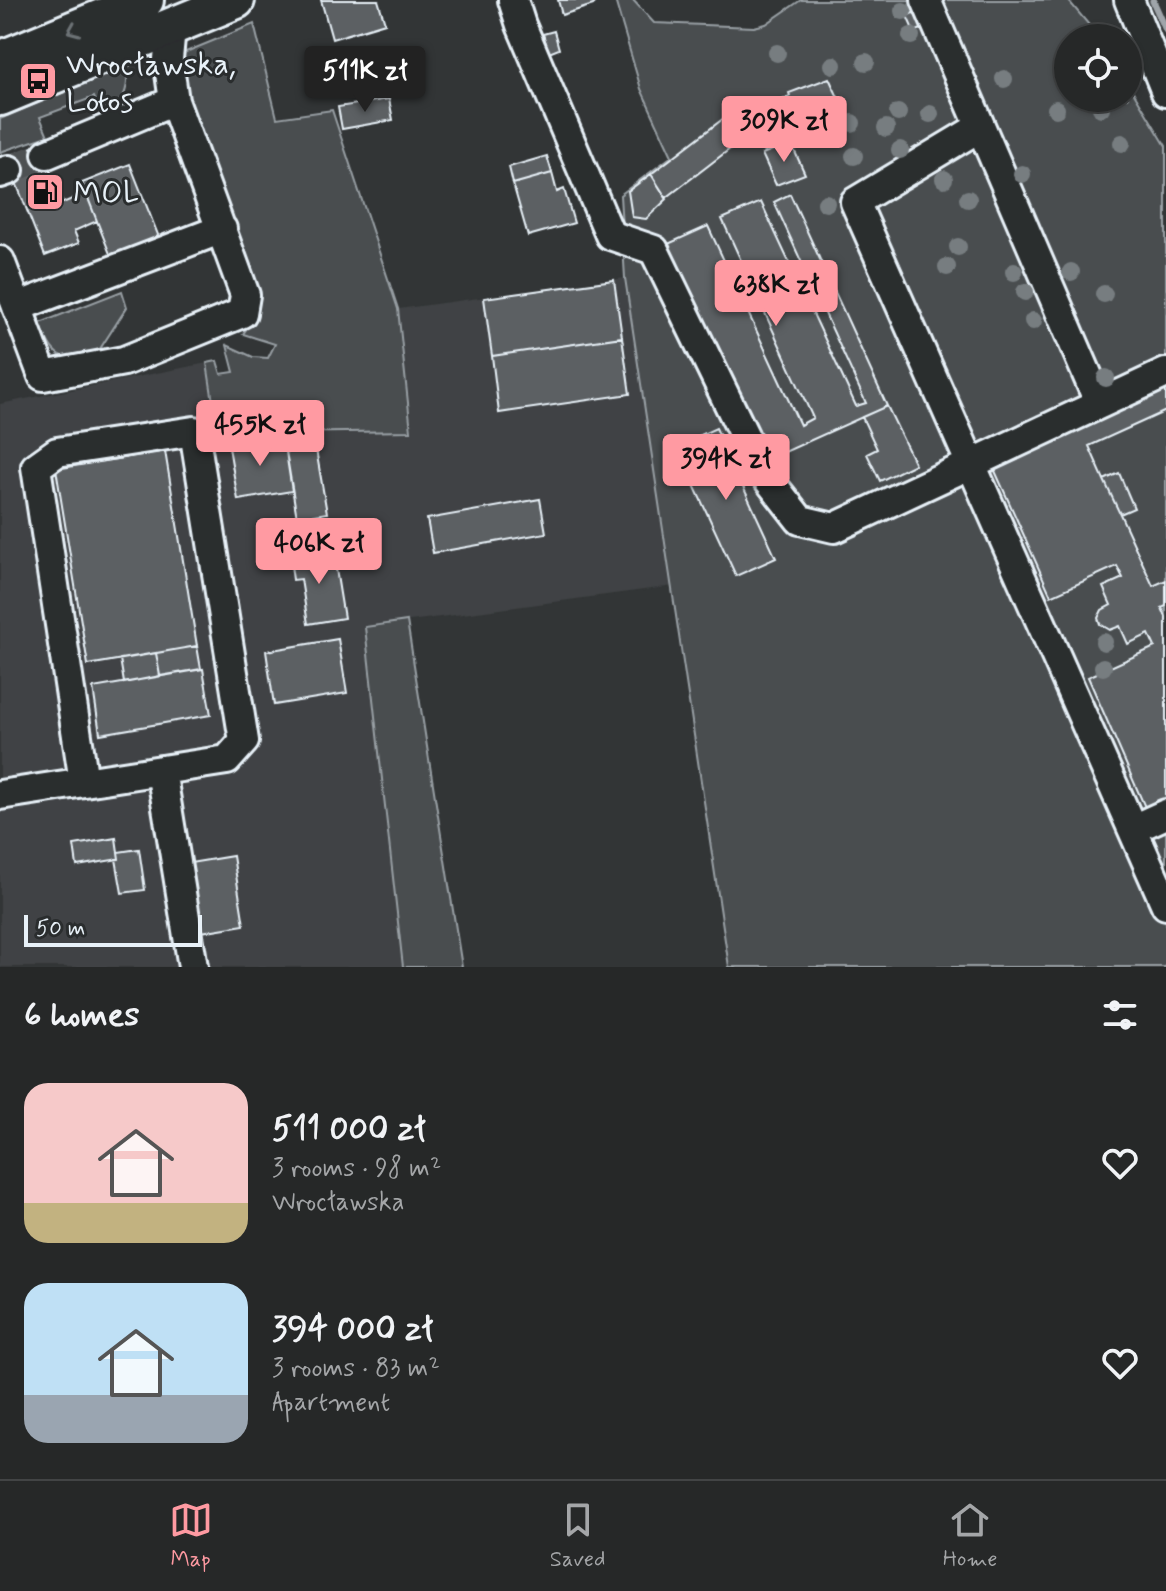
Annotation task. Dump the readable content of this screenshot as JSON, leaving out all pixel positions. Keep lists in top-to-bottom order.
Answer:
{
  "places": {
    "bus stop": ["Wrocławska, Lotos"],
    "fuel station": ["MOL"]
  },
  "scale_bar": "50 m",
  "page": {
    "price": [
      "511K zł",
      "309K zł",
      "638K zł",
      "455K zł",
      "394K zł",
      "406K zł"
    ],
    "scale": "50 m",
    "heading": "6 homes",
    "list": [
      {
        "name": "511 000 zł",
        "note": "3 rooms · 98 m² · Wrocławska"
      },
      {
        "name": "394 000 zł",
        "note": "3 rooms · 83 m² · Apartment"
      }
    ],
    "tabs": ["Map", "Saved", "Home"]
  }
}
